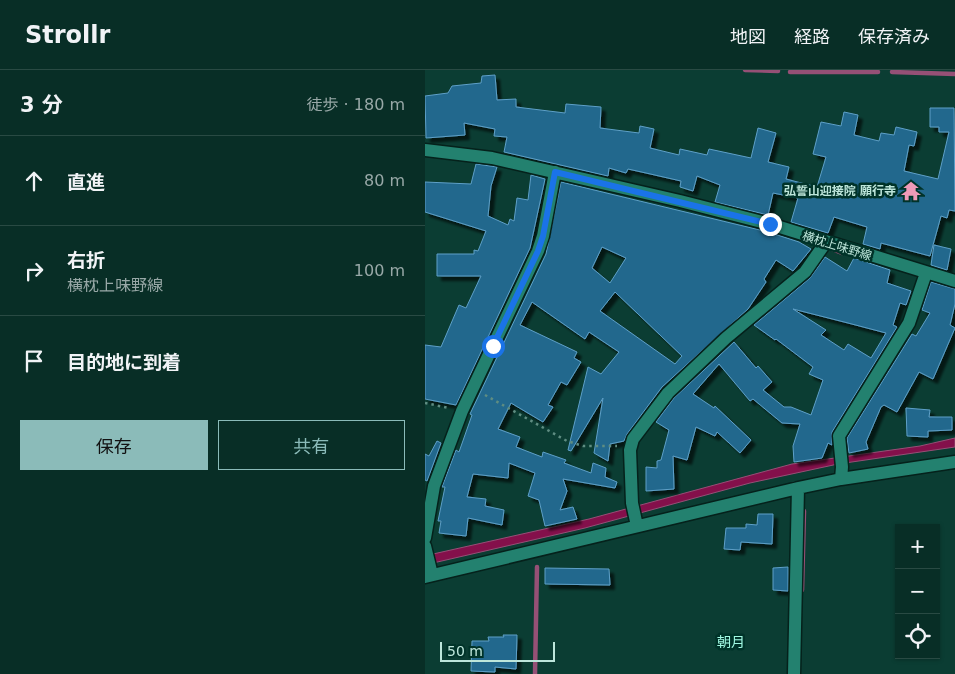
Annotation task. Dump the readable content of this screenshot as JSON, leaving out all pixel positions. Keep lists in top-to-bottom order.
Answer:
{
  "streets": {
    "street": ["横枕上味野線"]
  },
  "districts": ["朝月"],
  "places": {
    "temple": ["弘誓山迎接院 願行寺"]
  },
  "scale_bar": "50 m",
  "page": {
    "header": "Strollr",
    "nav": ["地図", "経路", "保存済み"],
    "heading": ["3 分", "徒歩 · 180 m"],
    "list": [
      ["直進", "80 m"],
      ["右折", "横枕上味野線", "100 m"],
      "目的地に到着"
    ],
    "buttons": ["保存", "共有"],
    "map_buttons": ["+", "−"],
    "scale": "50 m"
  }
}
